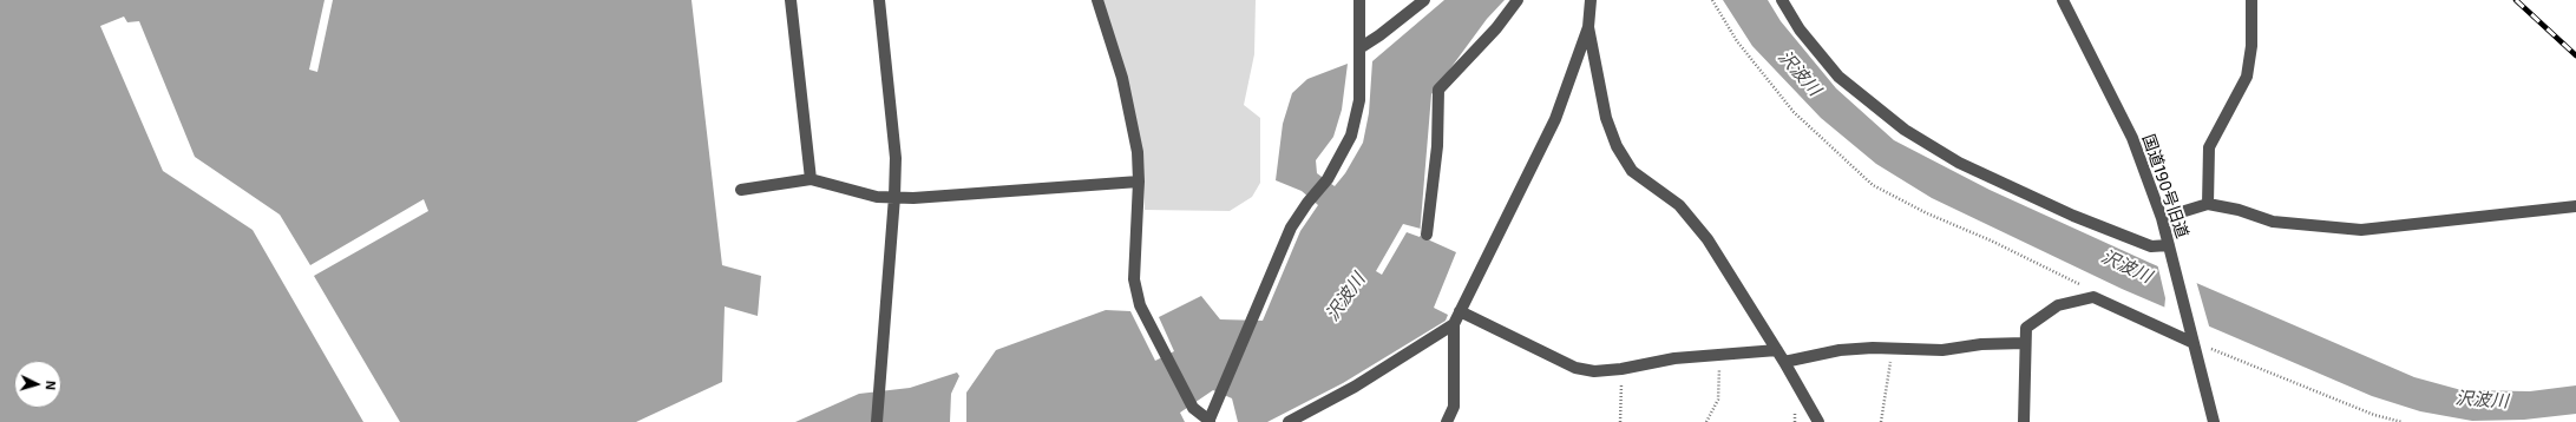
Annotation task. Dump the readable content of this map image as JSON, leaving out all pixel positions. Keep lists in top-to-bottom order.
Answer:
{
  "streets": {
    "street": ["国道190号旧道"]
  },
  "water": ["沢波川"],
  "north": "right"
}
